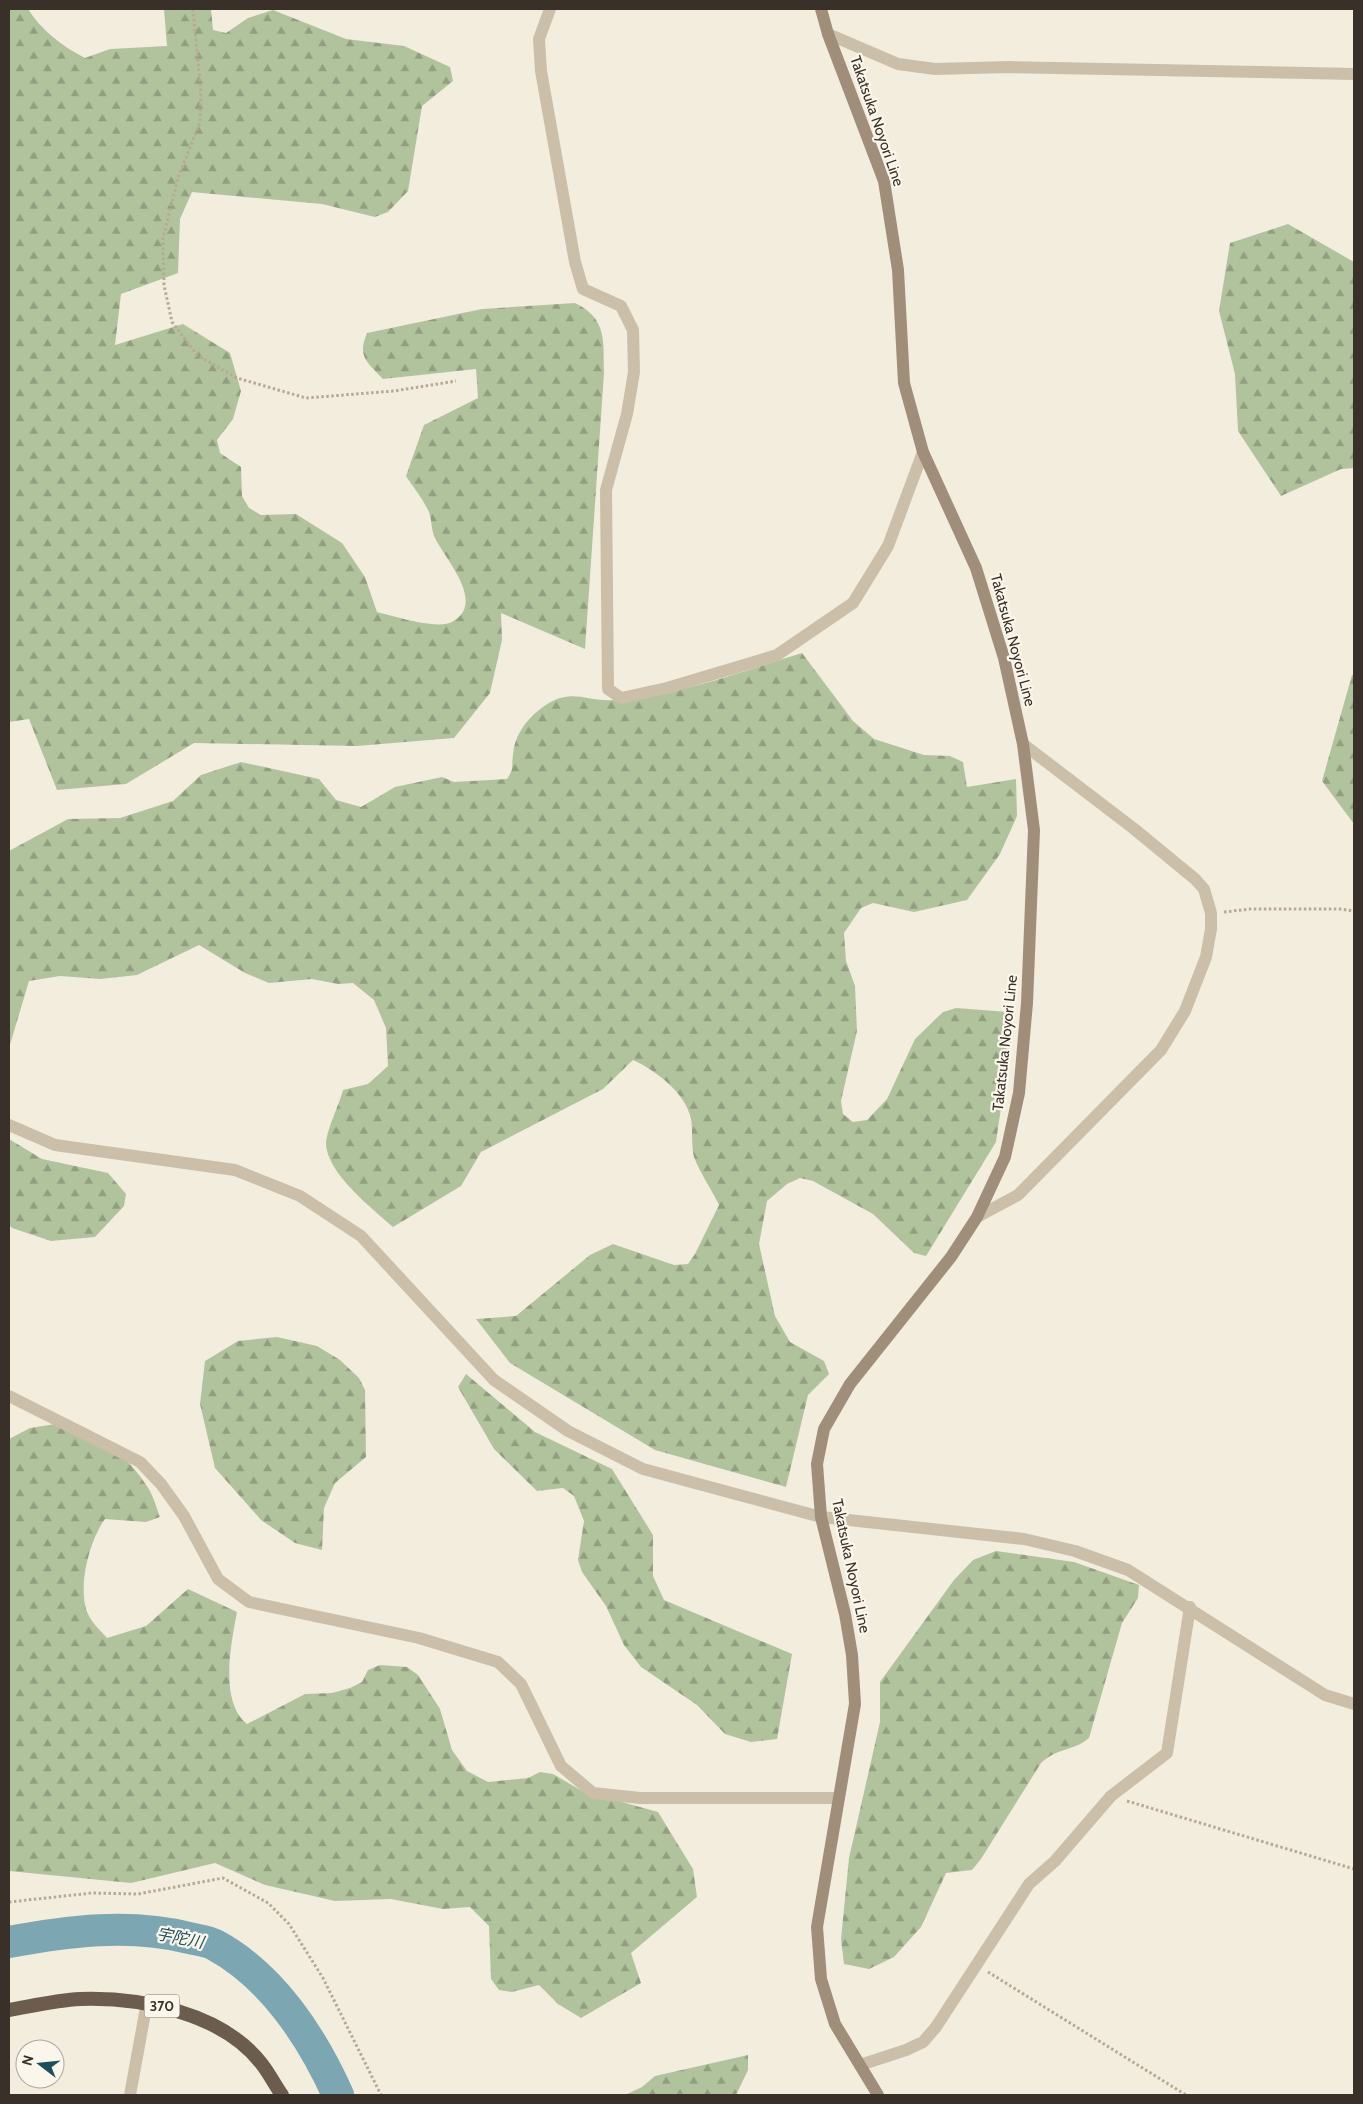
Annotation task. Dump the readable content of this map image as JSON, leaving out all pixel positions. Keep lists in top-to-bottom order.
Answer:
{
  "streets": {
    "highway": ["370"],
    "main road": ["Takatsuka Noyori Line"]
  },
  "water": ["宇陀川"],
  "north": "left"
}
